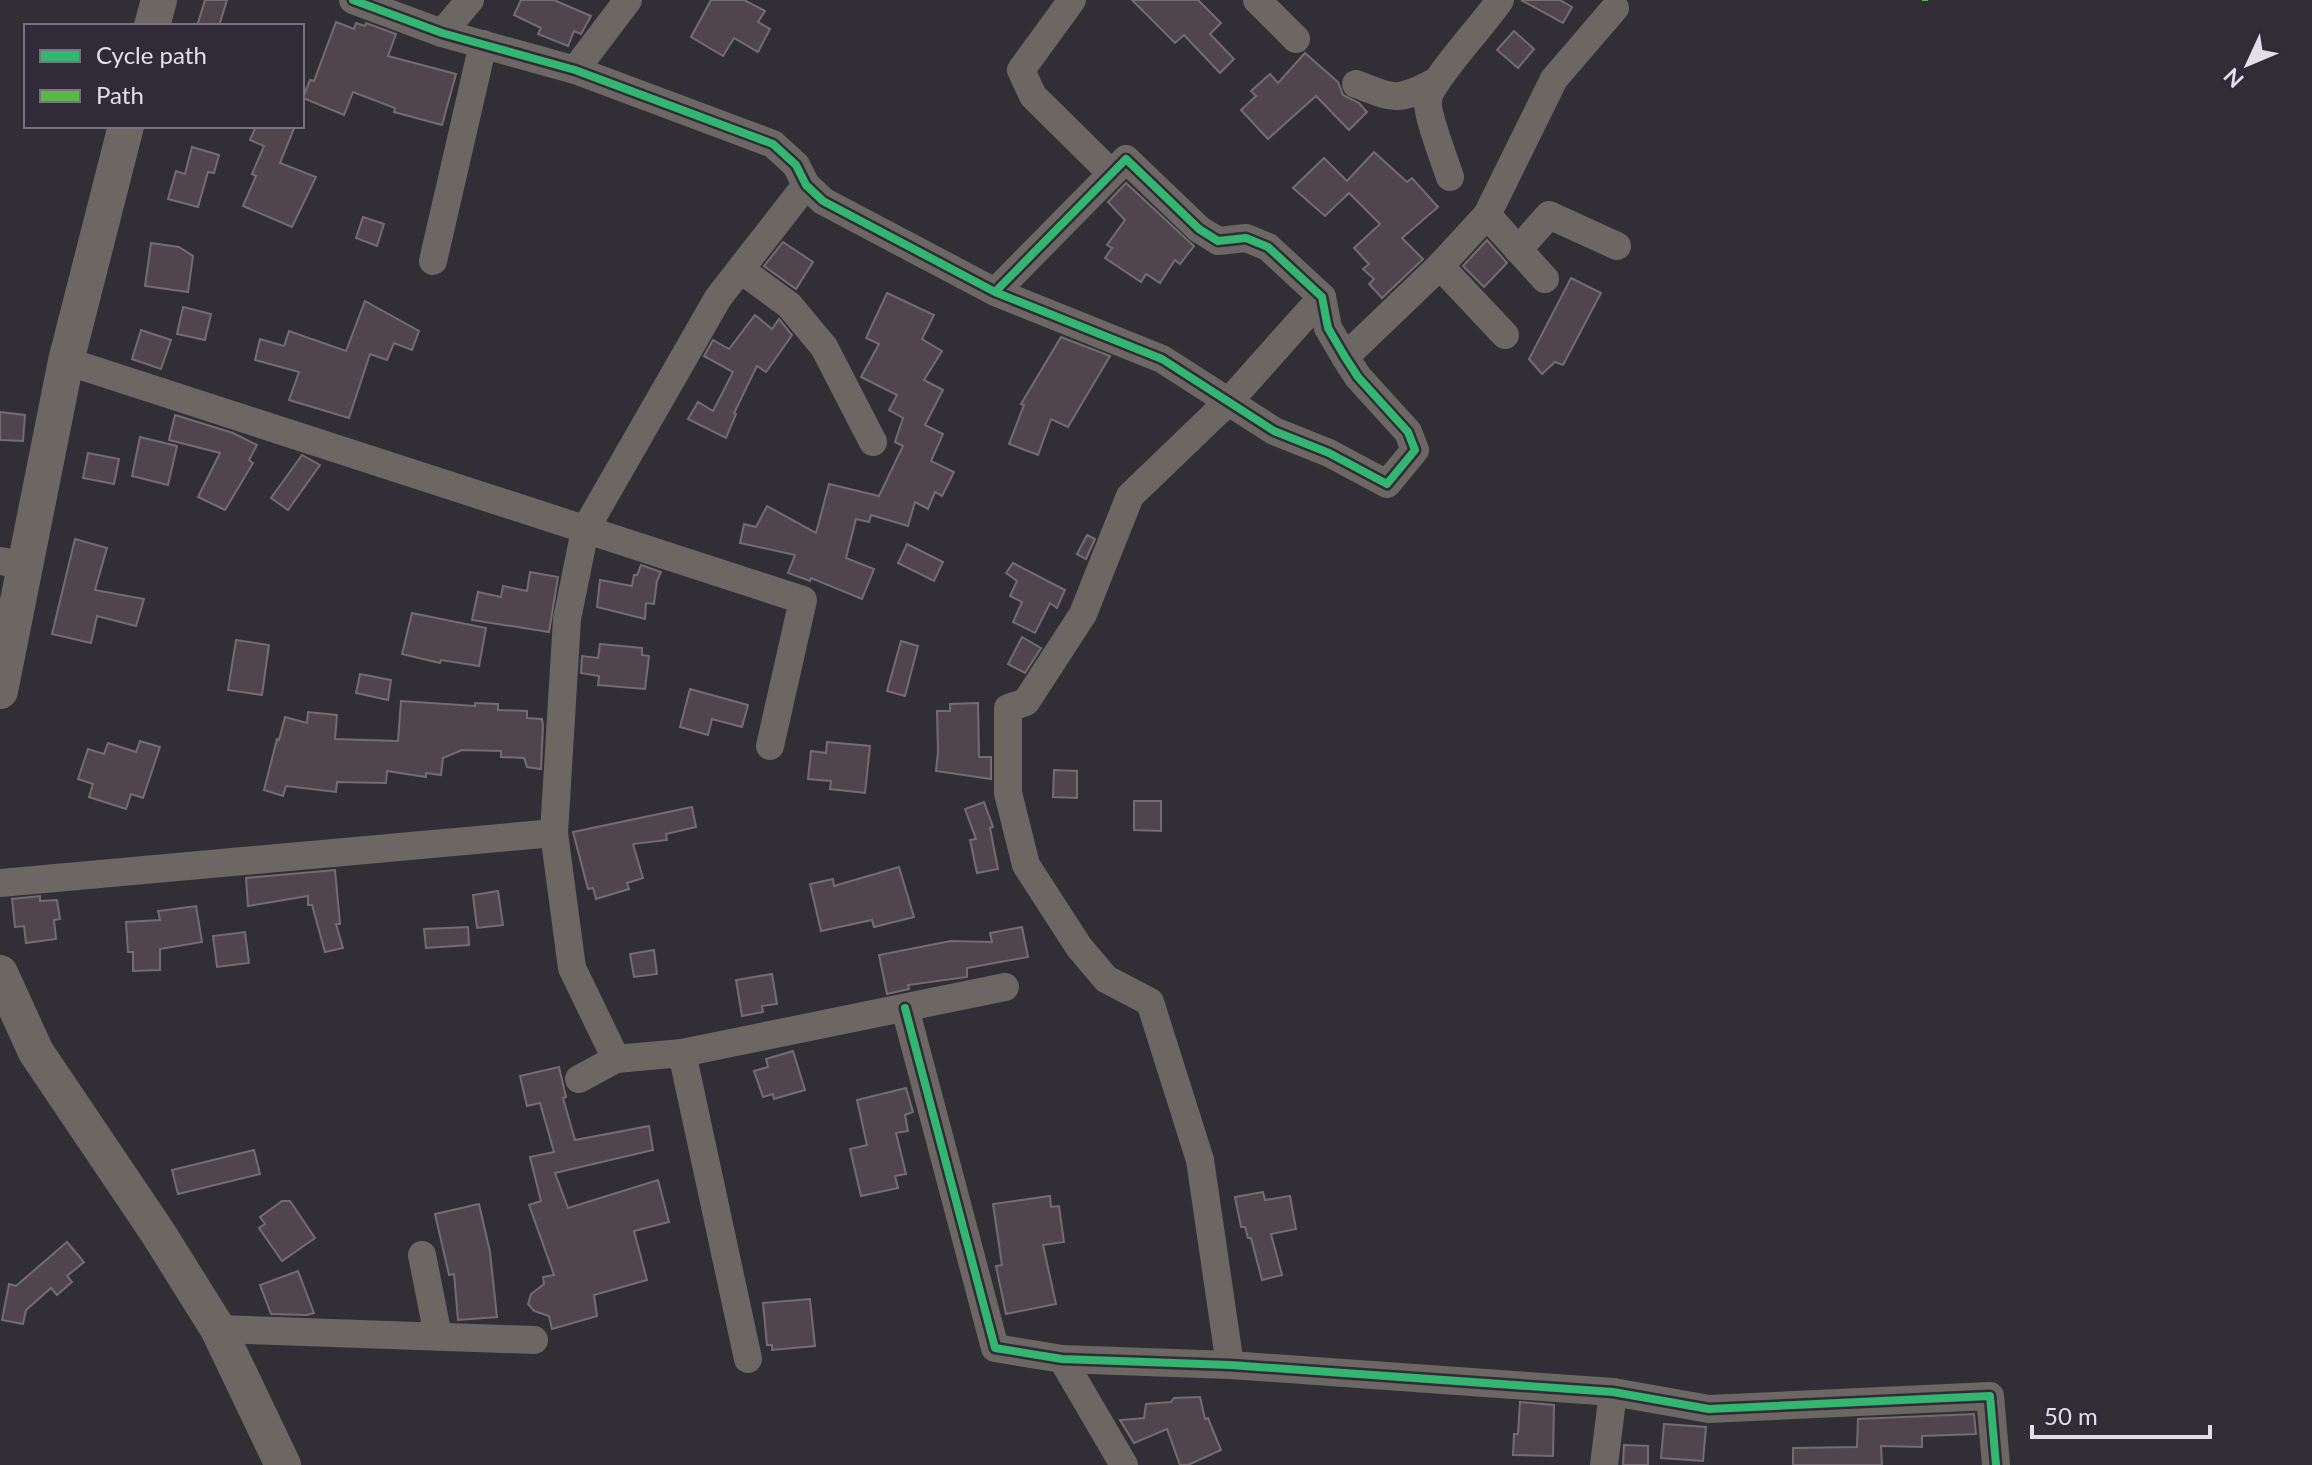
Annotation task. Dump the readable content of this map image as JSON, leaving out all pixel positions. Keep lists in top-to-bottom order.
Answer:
{
  "legend": ["Cycle path", "Path"],
  "scale_bar": "50 m",
  "north": "bottom left"
}
